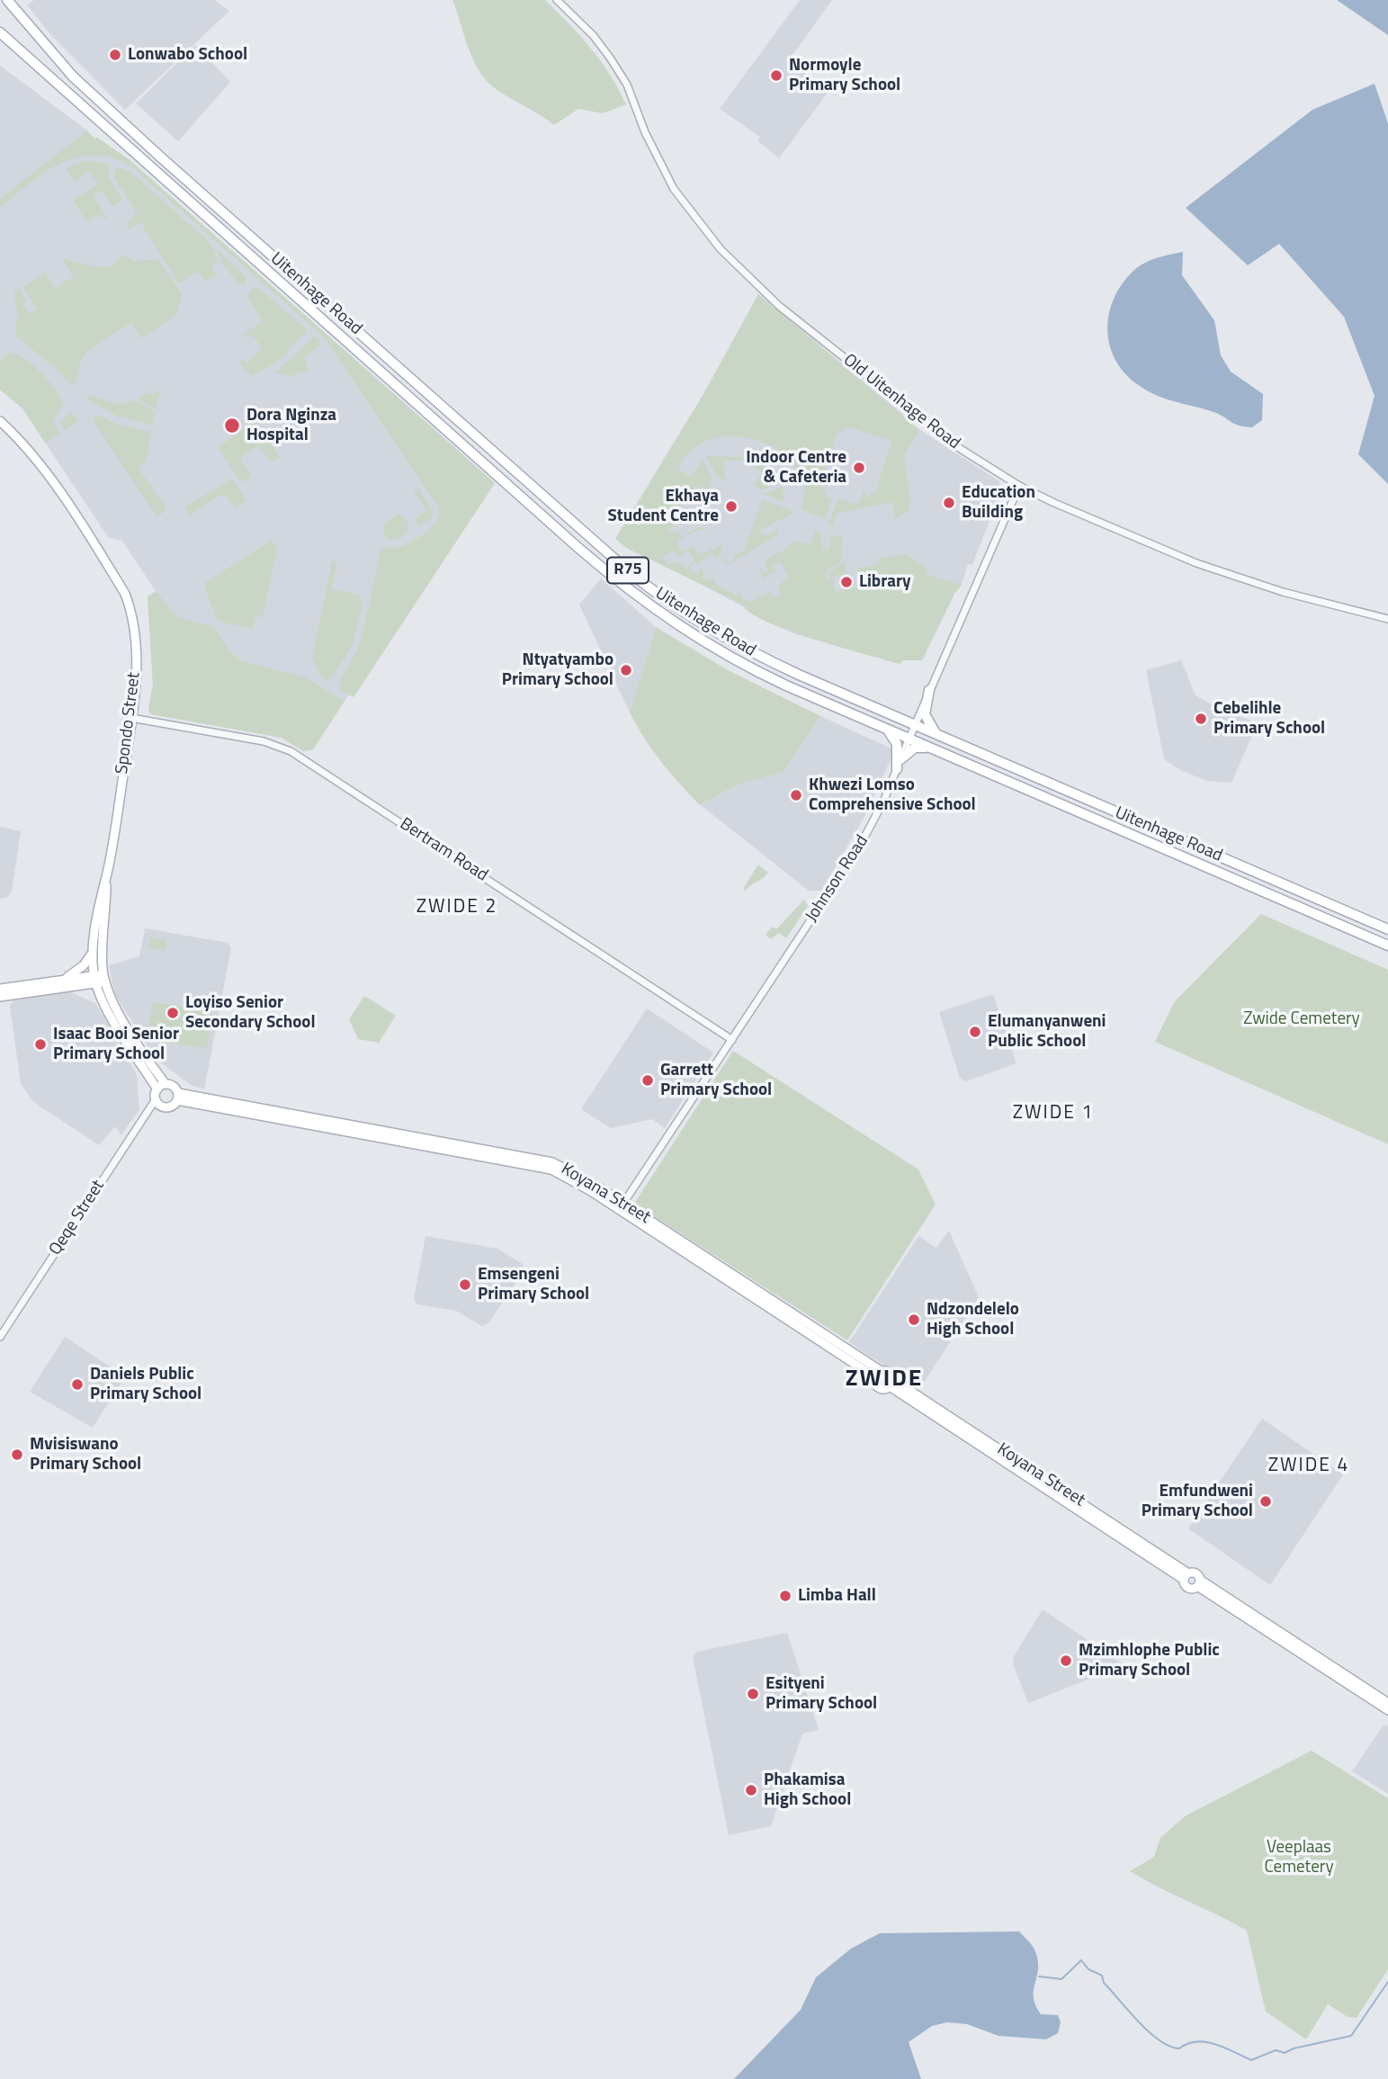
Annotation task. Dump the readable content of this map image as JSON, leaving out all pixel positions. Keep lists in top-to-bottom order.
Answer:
{
  "streets": {
    "main road": [
      "Uitenhage Road",
      "R75",
      "Spondo Street",
      "Koyana Street"
    ],
    "street": [
      "Old Uitenhage Road",
      "Bertram Road",
      "Johnson Road",
      "Qeqe Street"
    ]
  },
  "crossings": [
    ["Uitenhage Road", "Johnson Road"],
    ["Old Uitenhage Road", "Johnson Road"],
    ["Spondo Street", "Bertram Road"],
    ["Spondo Street", "Koyana Street"],
    ["Spondo Street", "Qeqe Street"],
    ["Bertram Road", "Johnson Road"],
    ["Johnson Road", "Koyana Street"],
    ["Koyana Street", "Qeqe Street"]
  ],
  "districts": [
    "ZWIDE 2",
    "ZWIDE 1",
    "ZWIDE",
    "ZWIDE 4"
  ],
  "parks": ["Zwide Cemetery", "Veeplaas Cemetery"],
  "places": [
    "Lonwabo School",
    "Normoyle Primary School",
    "Dora Nginza Hospital",
    "Indoor Centre & Cafeteria",
    "Education Building",
    "Ekhaya Student Centre",
    "Library",
    "Ntyatyambo Primary School",
    "Cebelihle Primary School",
    "Khwezi Lomso Comprehensive School",
    "Loyiso Senior Secondary School",
    "Elumanyanweni Public School",
    "Isaac Booi Senior Primary School",
    "Garrett Primary School",
    "Emsengeni Primary School",
    "Ndzondelelo High School",
    "Daniels Public Primary School",
    "Mvisiswano Primary School",
    "Emfundweni Primary School",
    "Limba Hall",
    "Mzimhlophe Public Primary School",
    "Esityeni Primary School",
    "Phakamisa High School"
  ]
}
